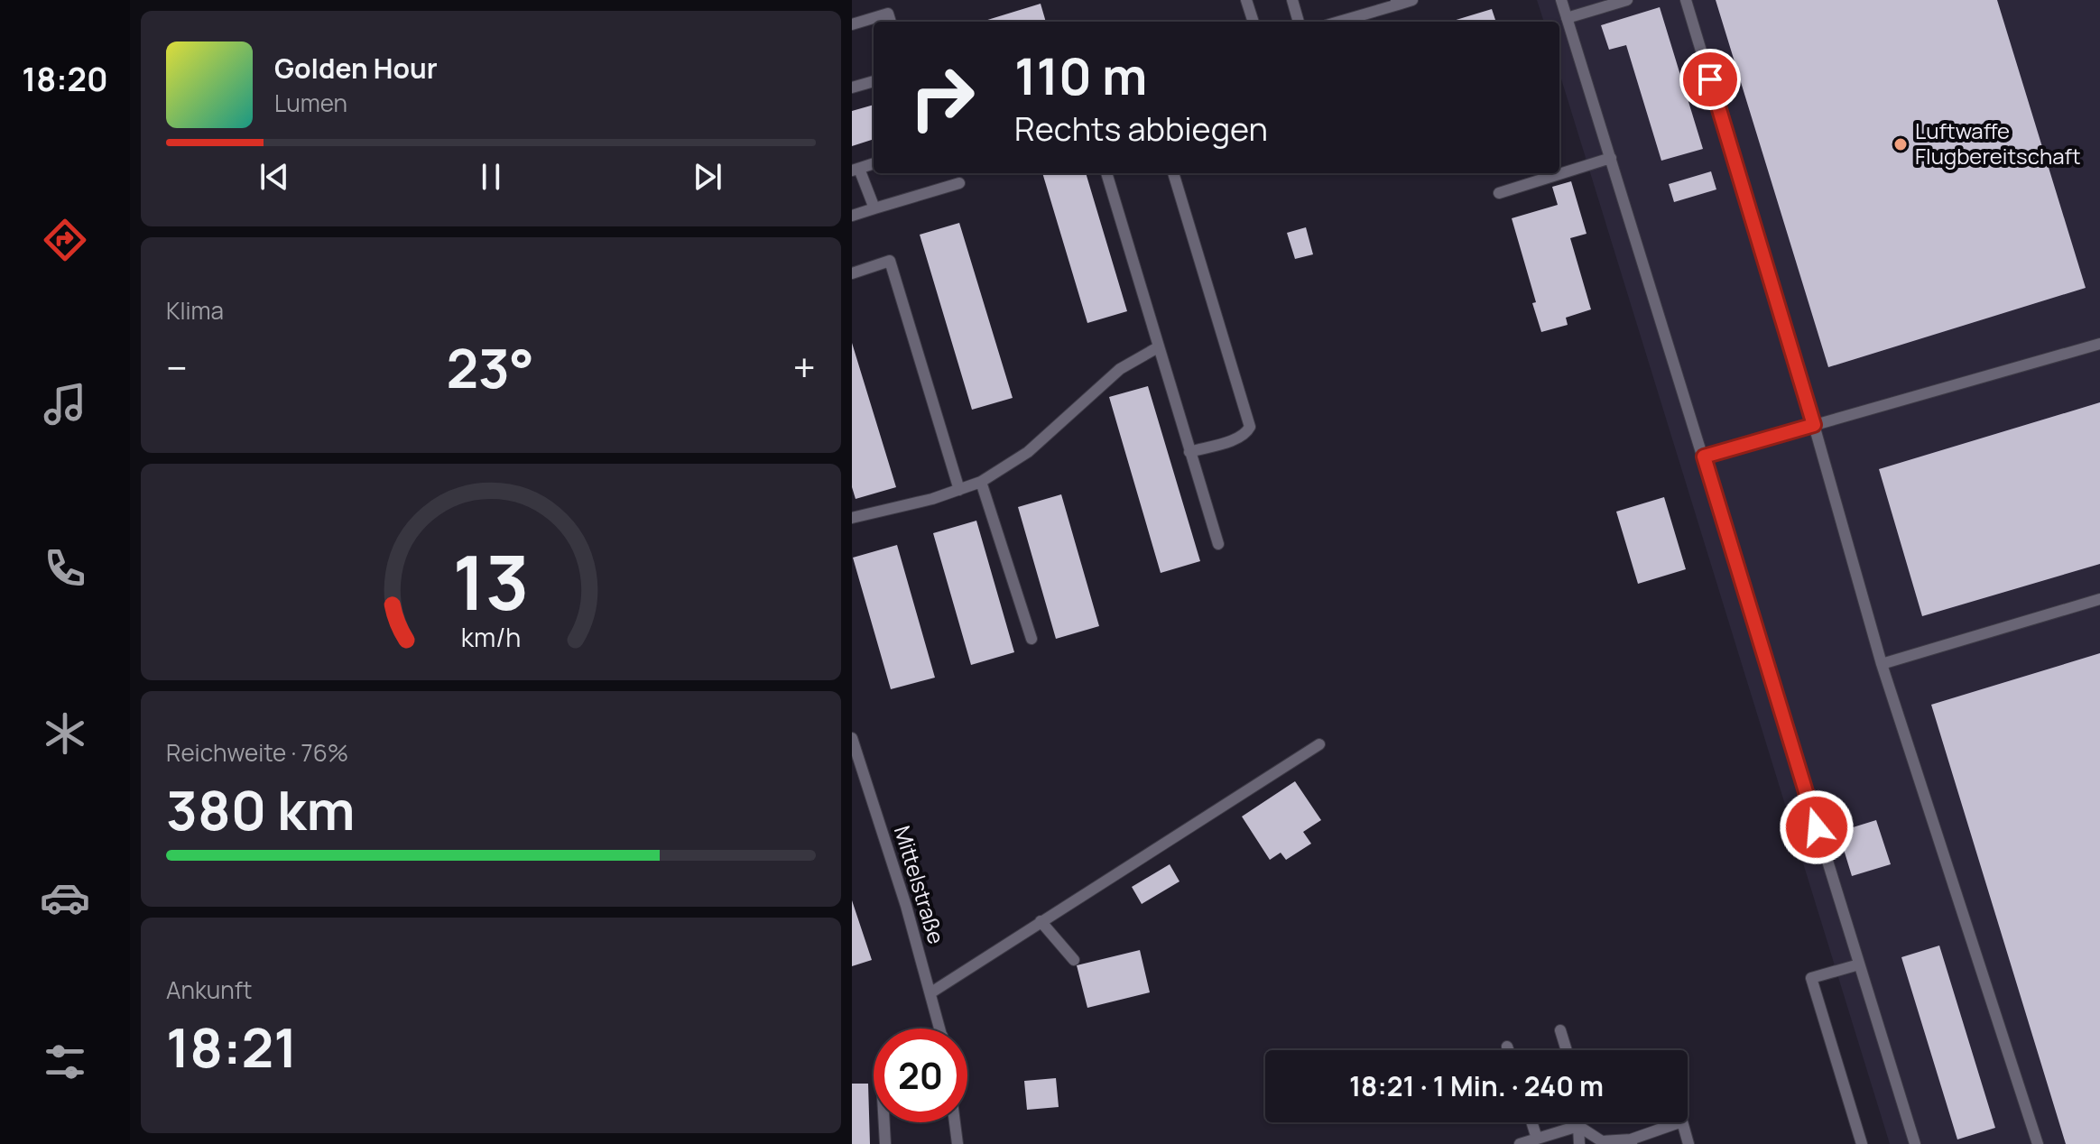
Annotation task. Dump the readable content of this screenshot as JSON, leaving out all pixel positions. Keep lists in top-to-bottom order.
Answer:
{
  "streets": {
    "lane": ["Mittelstraße"]
  },
  "places": ["Luftwaffe Flugbereitschaft"],
  "page": {
    "tabs": "18:20",
    "turn": ["110 m", "Rechts abbiegen"],
    "song": ["Golden Hour", "Lumen"],
    "tile": [
      "Klima",
      ["Reichweite · 76%", "380 km"],
      ["Ankunft", "18:21"]
    ],
    "heat": ["−", "23°", "+"],
    "limit": "20",
    "trip": "18:21 · 1 Min. · 240 m",
    "gauge": ["13", "km/h"]
  }
}
